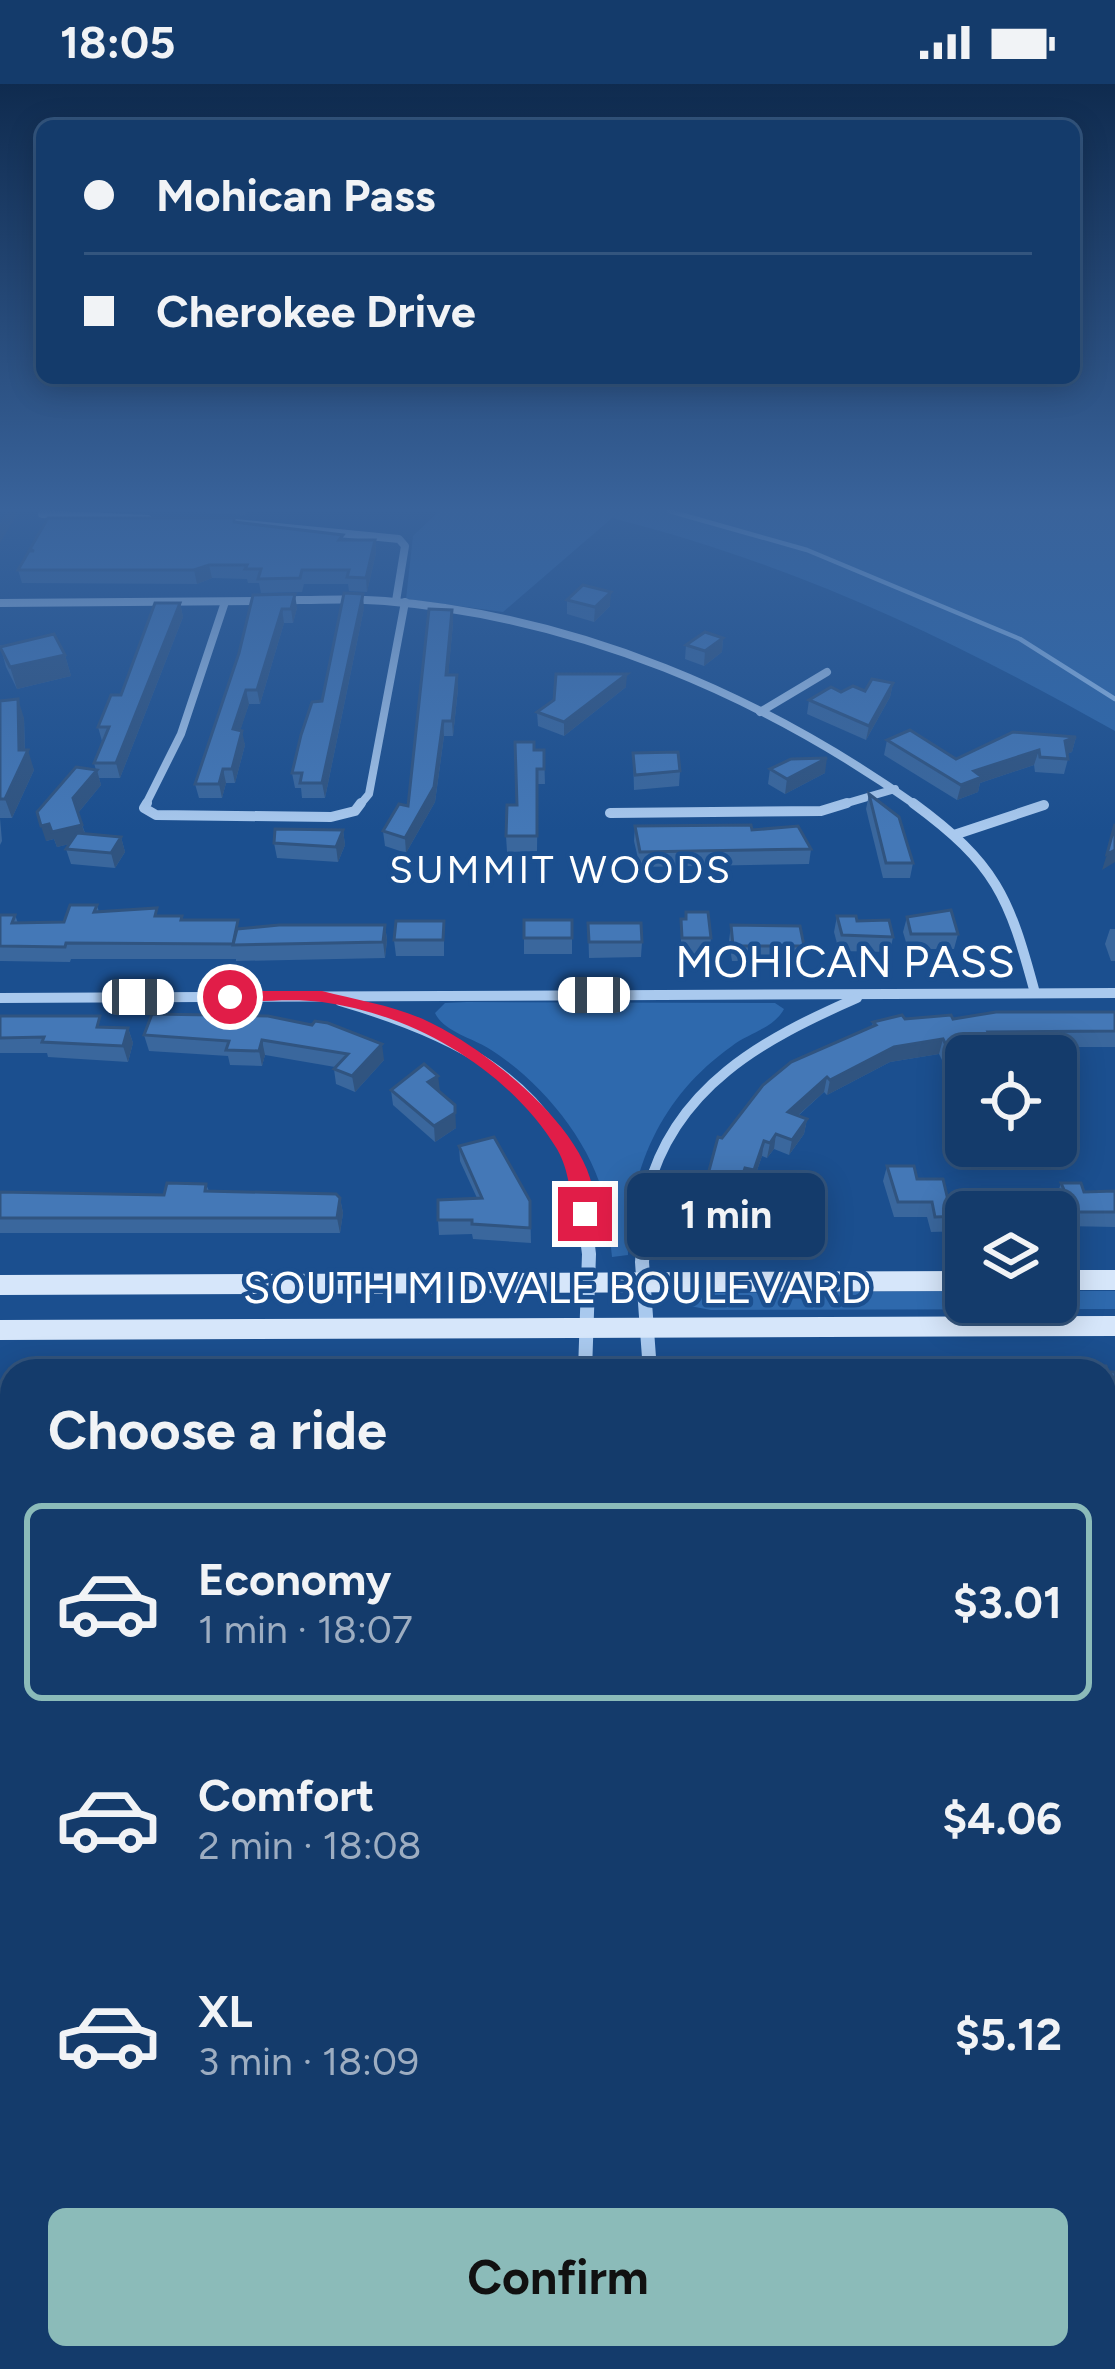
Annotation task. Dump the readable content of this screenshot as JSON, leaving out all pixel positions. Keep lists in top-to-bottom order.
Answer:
{
  "streets": {
    "main road": ["SOUTH MIDVALE BOULEVARD"],
    "street": ["MOHICAN PASS"]
  },
  "districts": ["SUMMIT WOODS"],
  "page": {
    "status": "18:05",
    "banner": ["Mohican Pass", "Cherokee Drive"],
    "bubble": "1 min",
    "heading": "Choose a ride",
    "list": [
      {
        "name": "Economy",
        "note": "1 min · 18:07",
        "value": "$3.01"
      },
      {
        "name": "Comfort",
        "note": "2 min · 18:08",
        "value": "$4.06"
      },
      {
        "name": "XL",
        "note": "3 min · 18:09",
        "value": "$5.12"
      }
    ],
    "buttons": "Confirm"
  }
}
